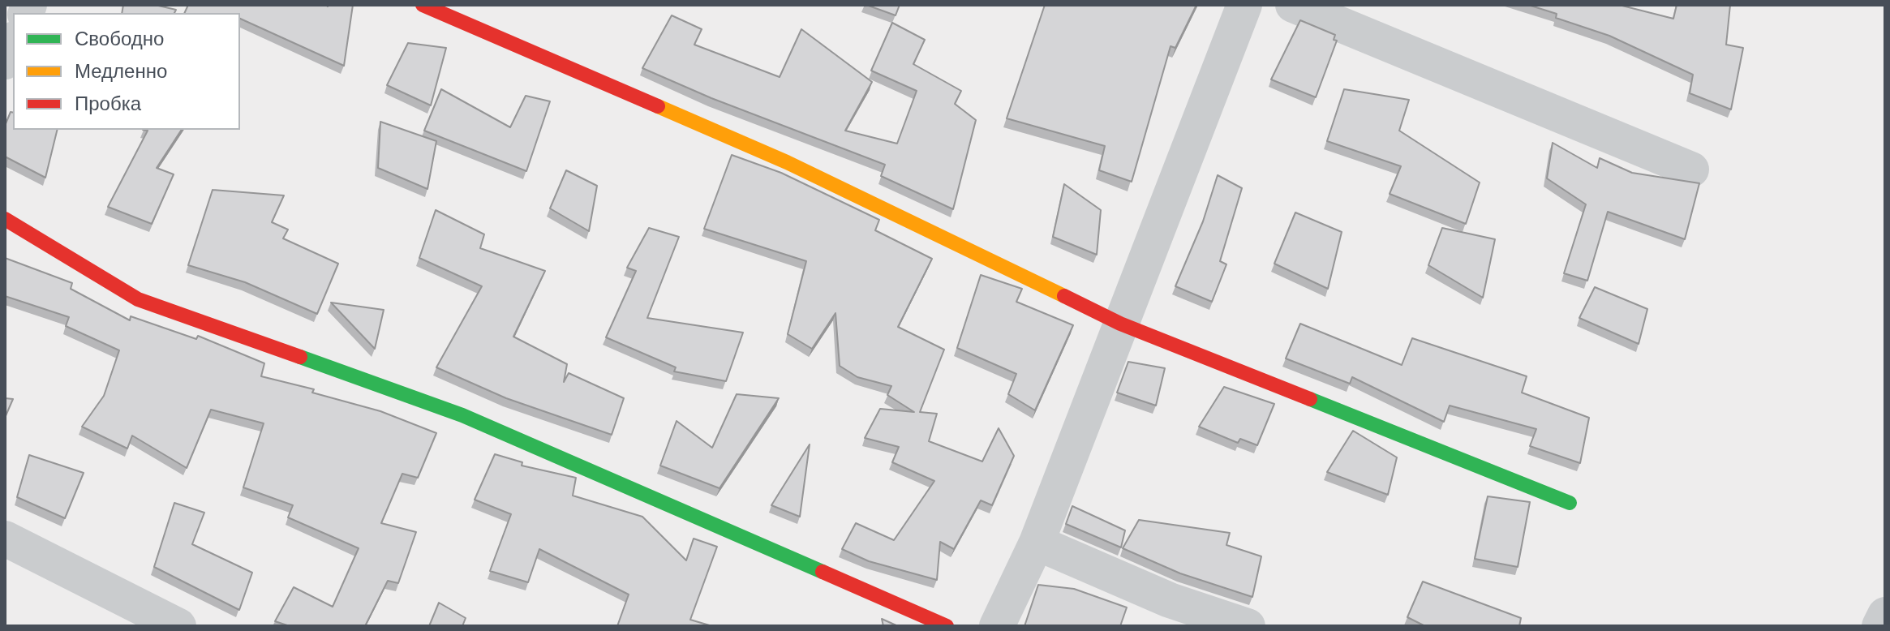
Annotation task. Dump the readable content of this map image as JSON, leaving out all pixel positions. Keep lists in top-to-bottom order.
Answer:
{
  "legend": ["Свободно", "Медленно", "Пробка"]
}
